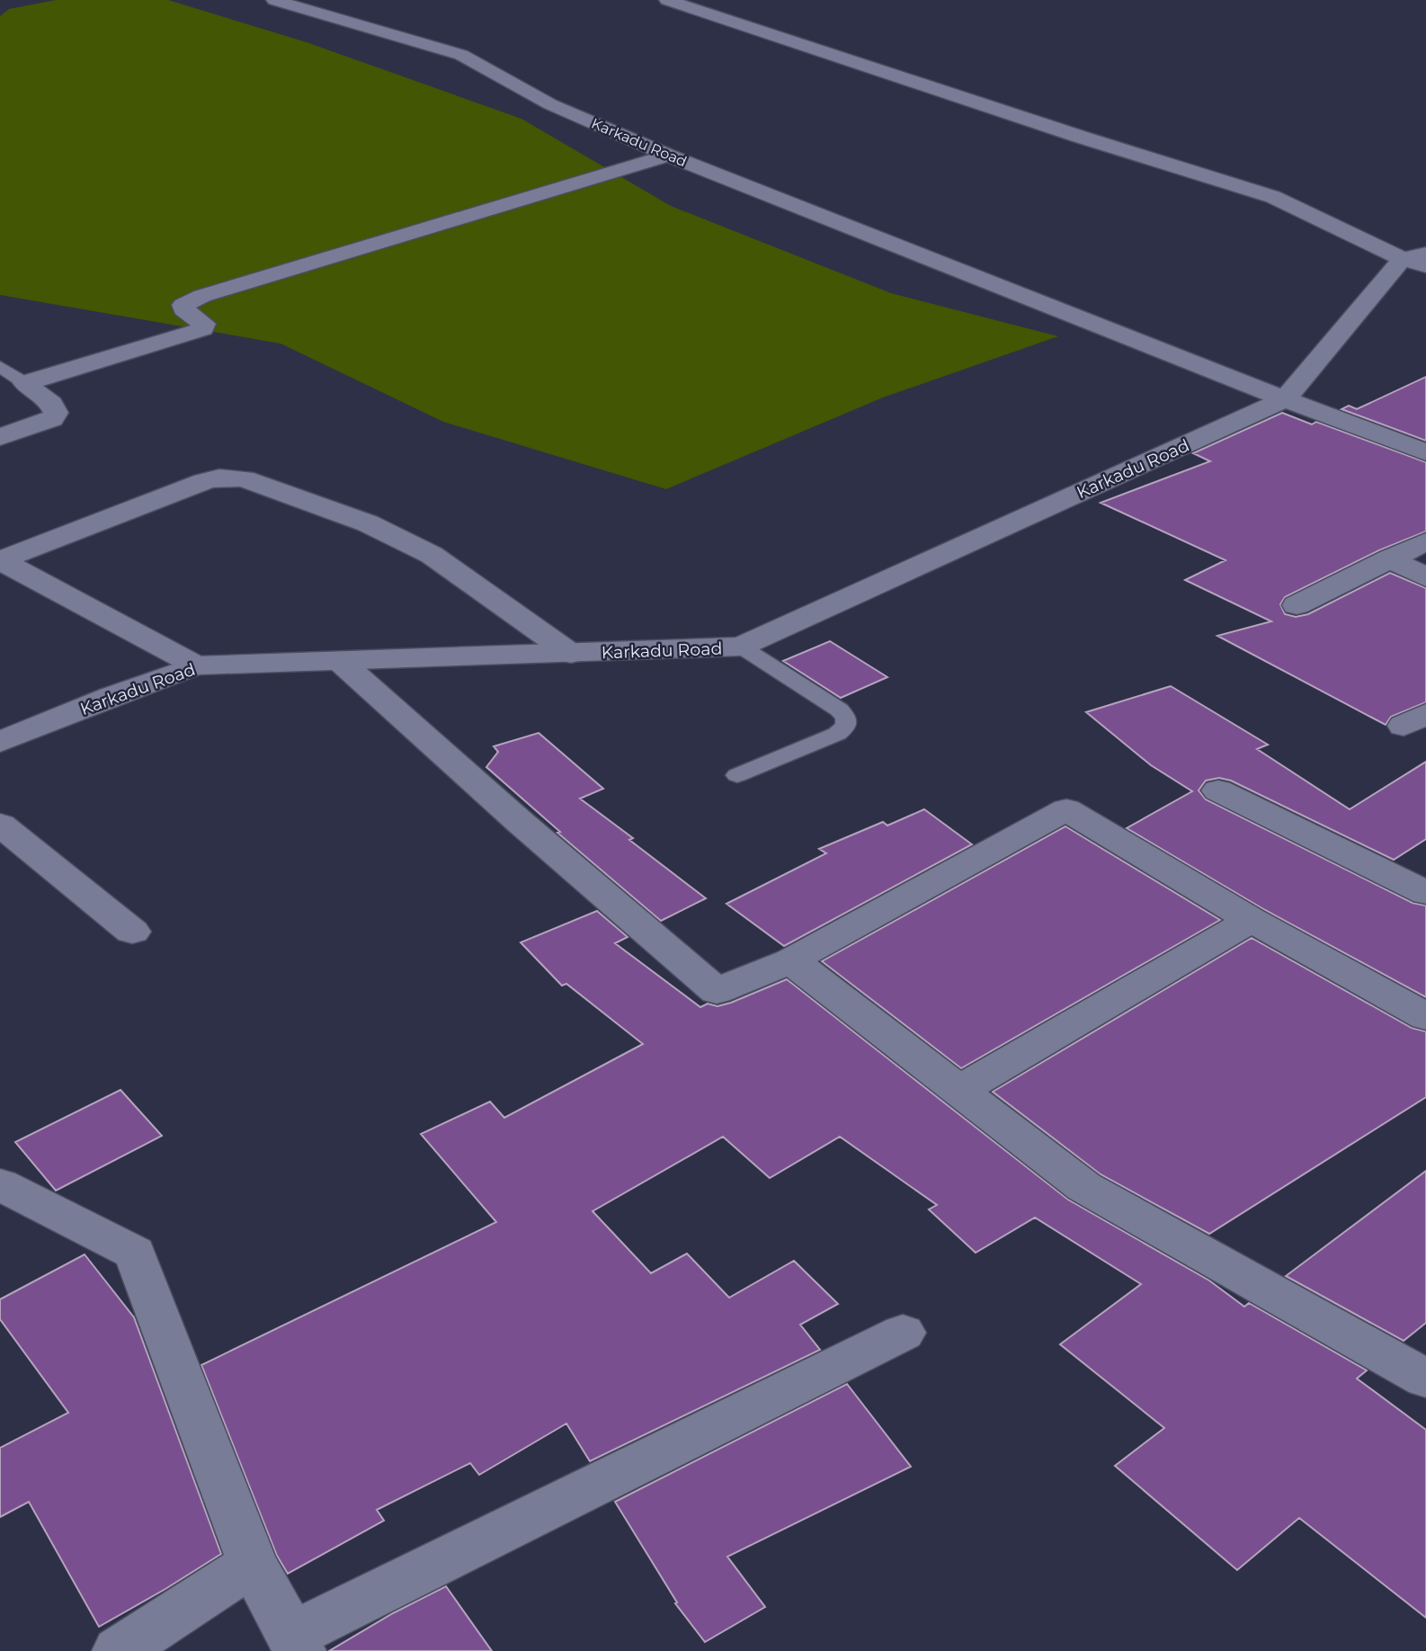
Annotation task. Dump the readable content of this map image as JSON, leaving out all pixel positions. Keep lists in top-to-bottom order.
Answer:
{
  "streets": {
    "street": ["Karkadu Road"]
  }
}
